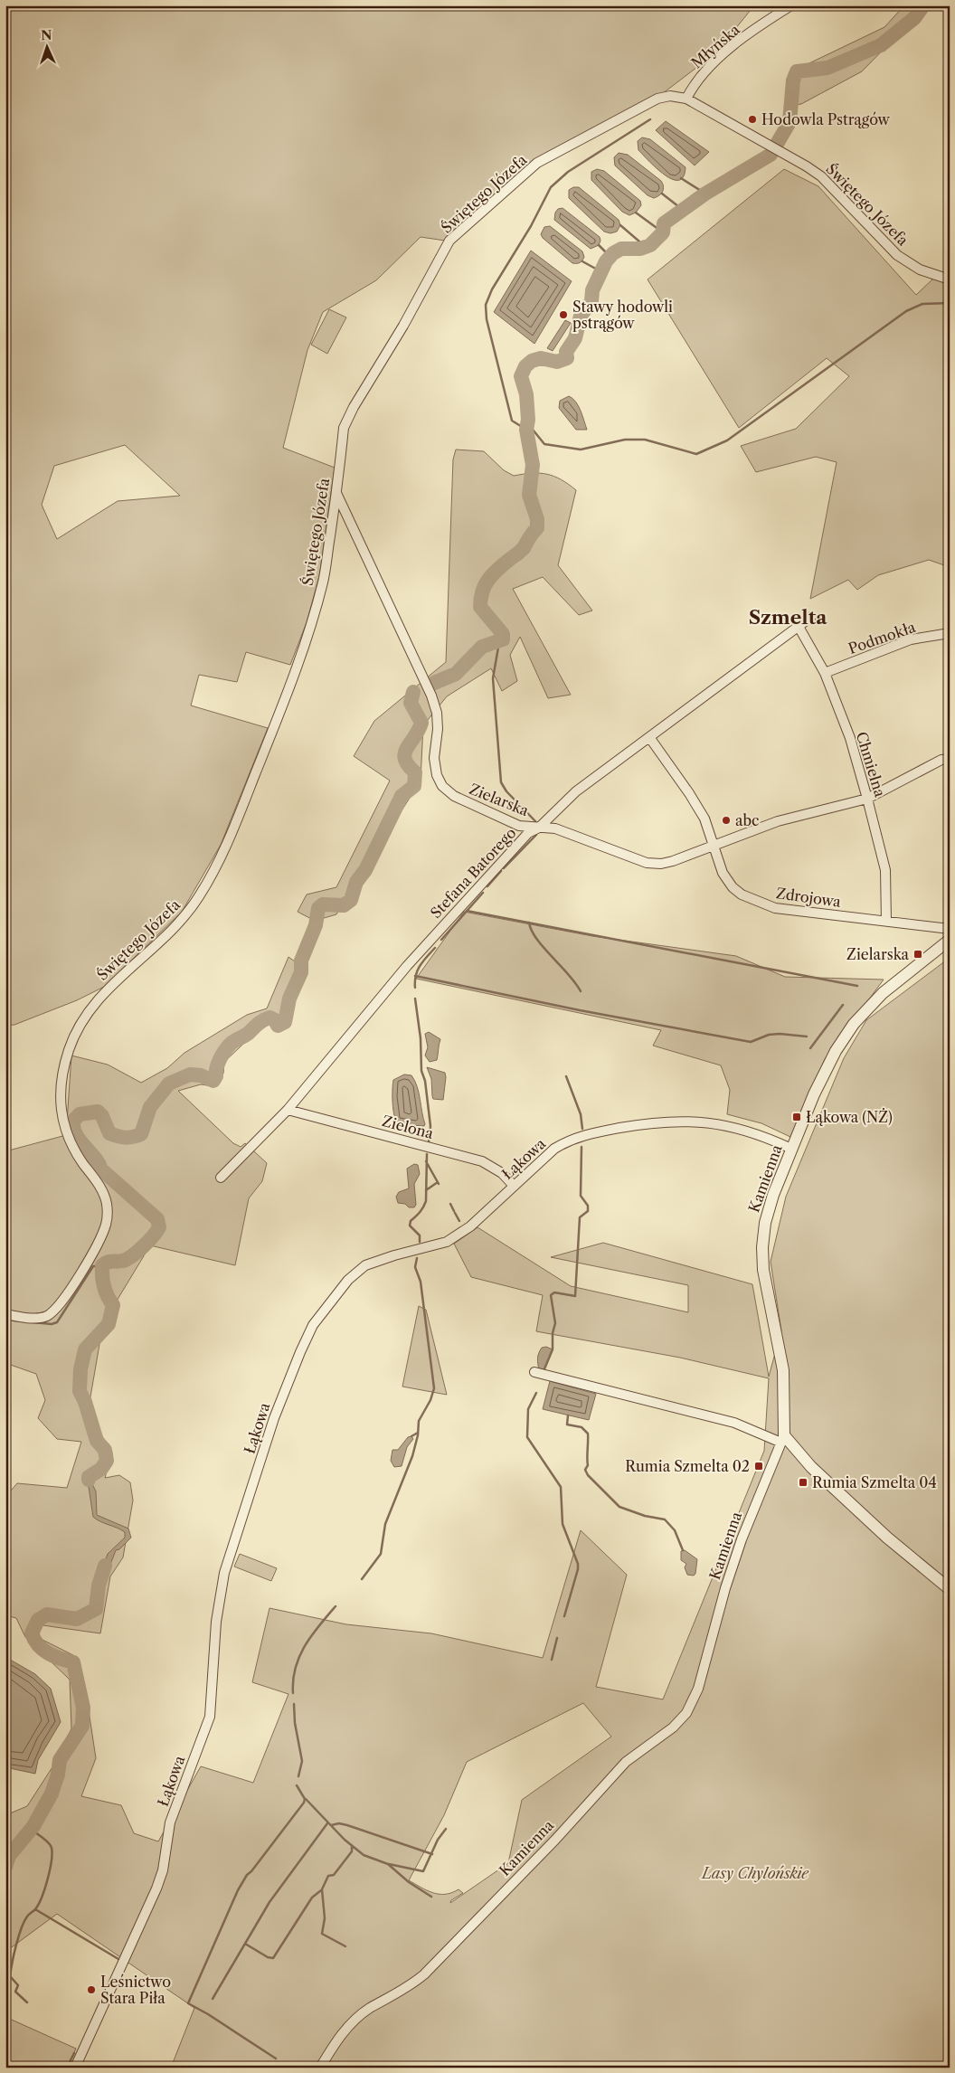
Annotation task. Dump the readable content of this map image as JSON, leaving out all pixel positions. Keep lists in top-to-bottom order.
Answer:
{
  "streets": {
    "street": [
      "Młyńska",
      "Świętego Józefa",
      "Podmokła",
      "Chmielna",
      "Zielarska",
      "Stefana Batorego",
      "Zdrojowa",
      "Zielona",
      "Łąkowa",
      "Kamienna"
    ]
  },
  "crossings": [
    ["Młyńska", "Świętego Józefa"],
    ["Świętego Józefa", "Zielarska"],
    ["Podmokła", "Chmielna"],
    ["Chmielna", "Zielarska"],
    ["Chmielna", "Stefana Batorego"],
    ["Chmielna", "Zdrojowa"],
    ["Zielarska", "Stefana Batorego"],
    ["Zielarska", "Zdrojowa"],
    ["Stefana Batorego", "Zdrojowa"],
    ["Stefana Batorego", "Zielona"],
    ["Zielona", "Łąkowa"],
    ["Łąkowa", "Kamienna"]
  ],
  "districts": ["Szmelta"],
  "parks": ["Lasy Chylońskie"],
  "places": {
    "other": [
      "Hodowla Pstrągów",
      "Stawy hodowli pstrągów",
      "abc",
      "Leśnictwo Stara Piła"
    ],
    "transit": [
      "Zielarska",
      "Łąkowa (NŻ)",
      "Rumia Szmelta 02",
      "Rumia Szmelta 04"
    ]
  },
  "north": "top"
}
